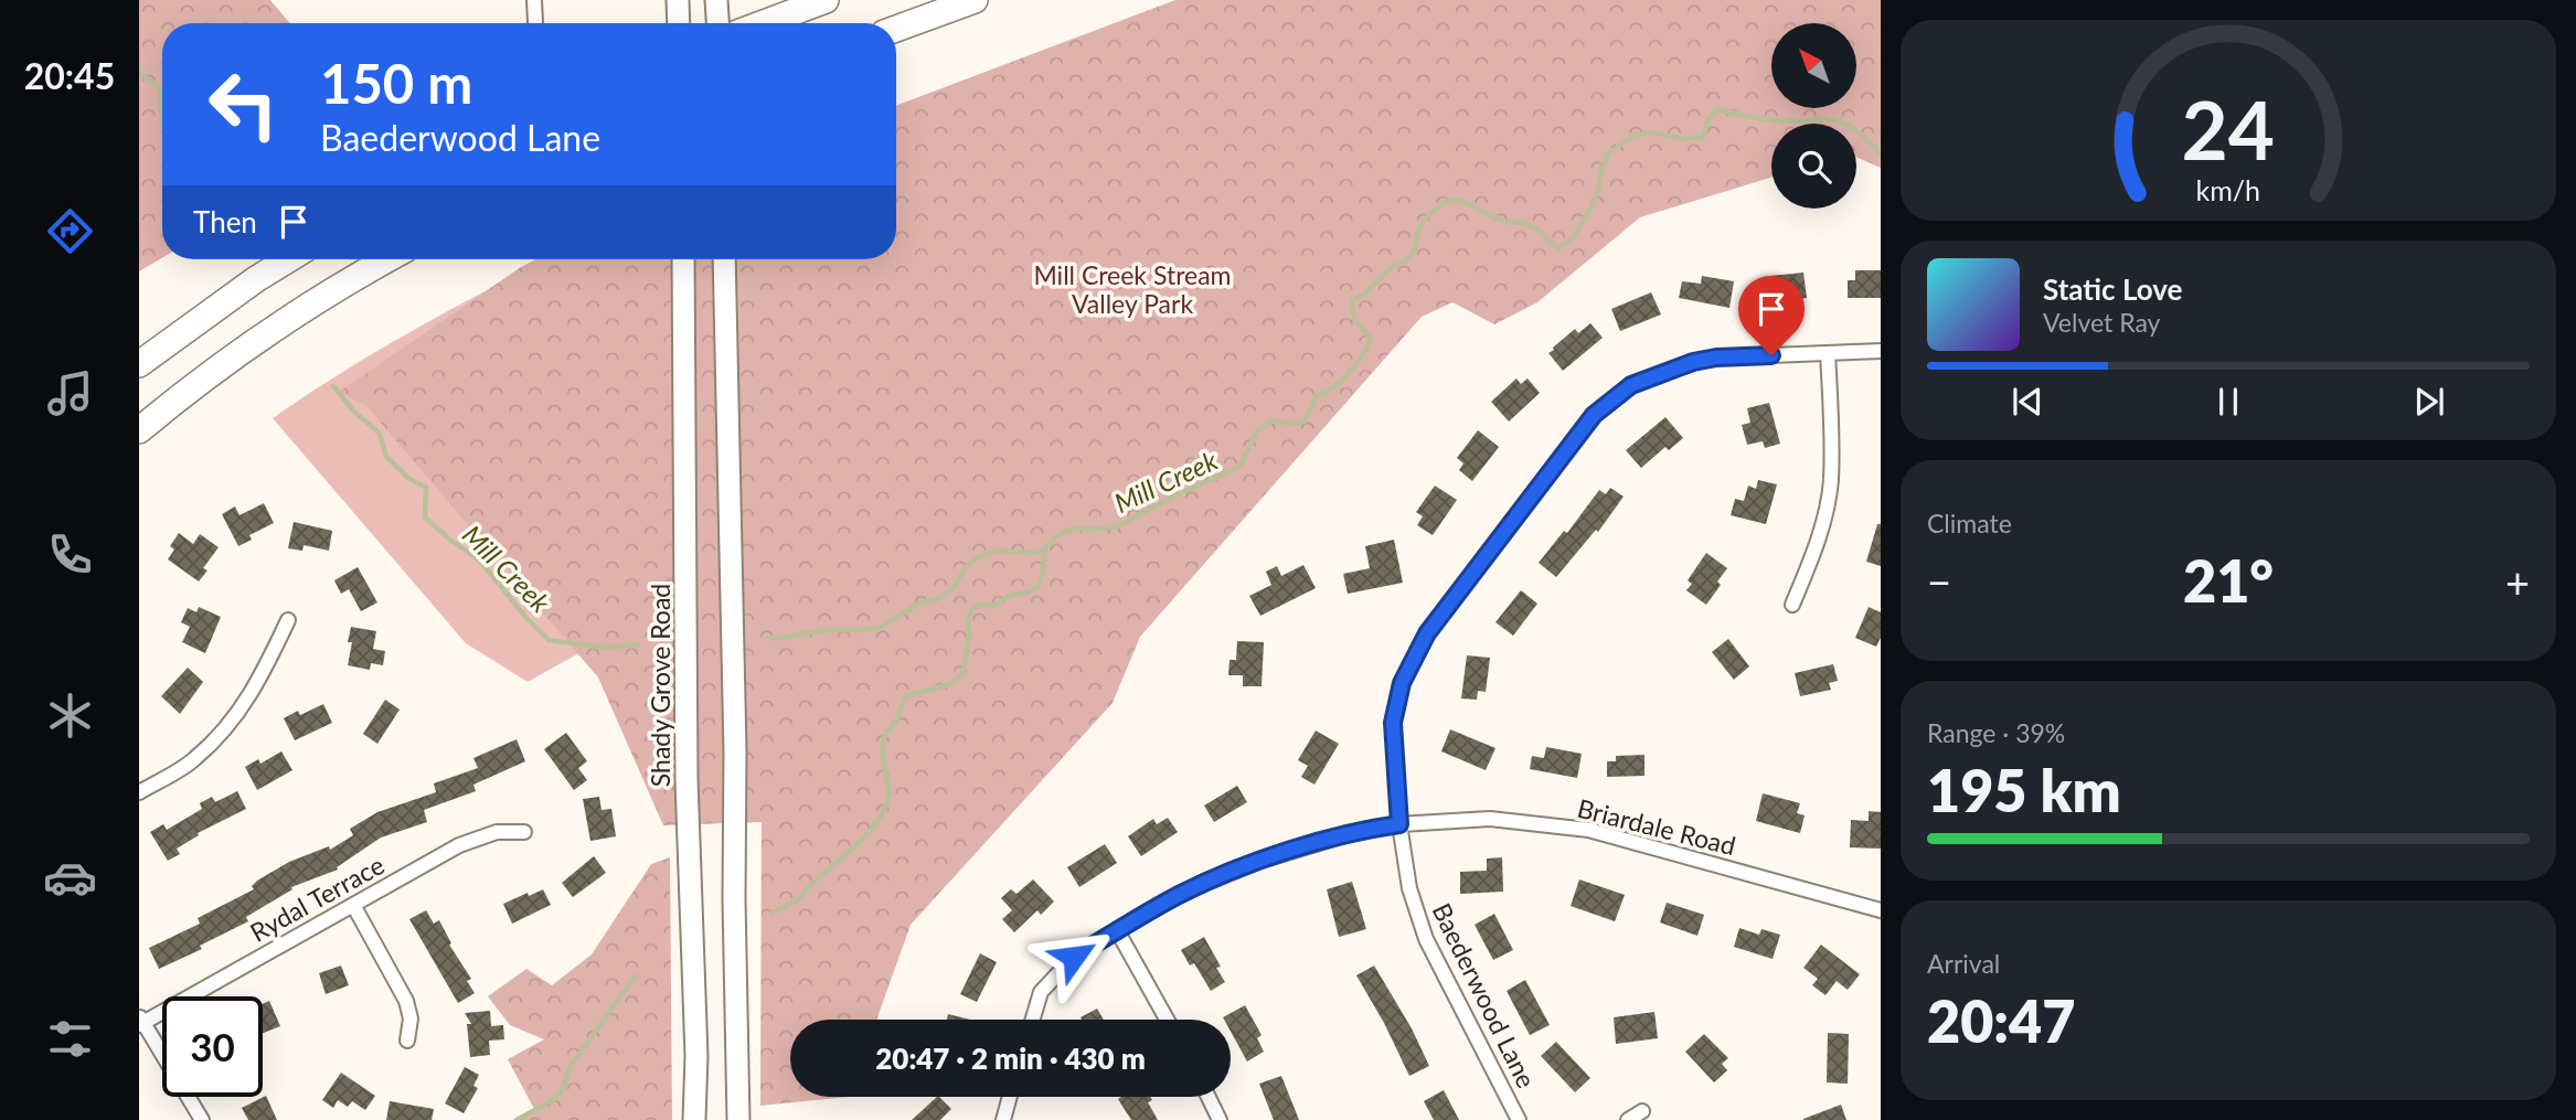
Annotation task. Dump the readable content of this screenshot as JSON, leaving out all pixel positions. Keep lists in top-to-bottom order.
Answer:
{
  "streets": {
    "main road": ["Shady Grove Road"],
    "street": ["Briardale Road", "Rydal Terrace", "Baederwood Lane"]
  },
  "crossings": [
    ["Briardale Road", "Baederwood Lane"]
  ],
  "water": ["Mill Creek"],
  "parks": ["Mill Creek Stream Valley Park"],
  "north": "top left",
  "page": {
    "tabs": "20:45",
    "turn": ["150 m", "Baederwood Lane"],
    "then": "Then",
    "song": ["Static Love", "Velvet Ray"],
    "tile": [
      "Climate",
      ["Range · 39%", "195 km"],
      ["Arrival", "20:47"]
    ],
    "heat": ["−", "21°", "+"],
    "limit": "30",
    "trip": "20:47 · 2 min · 430 m",
    "gauge": ["24", "km/h"]
  }
}
